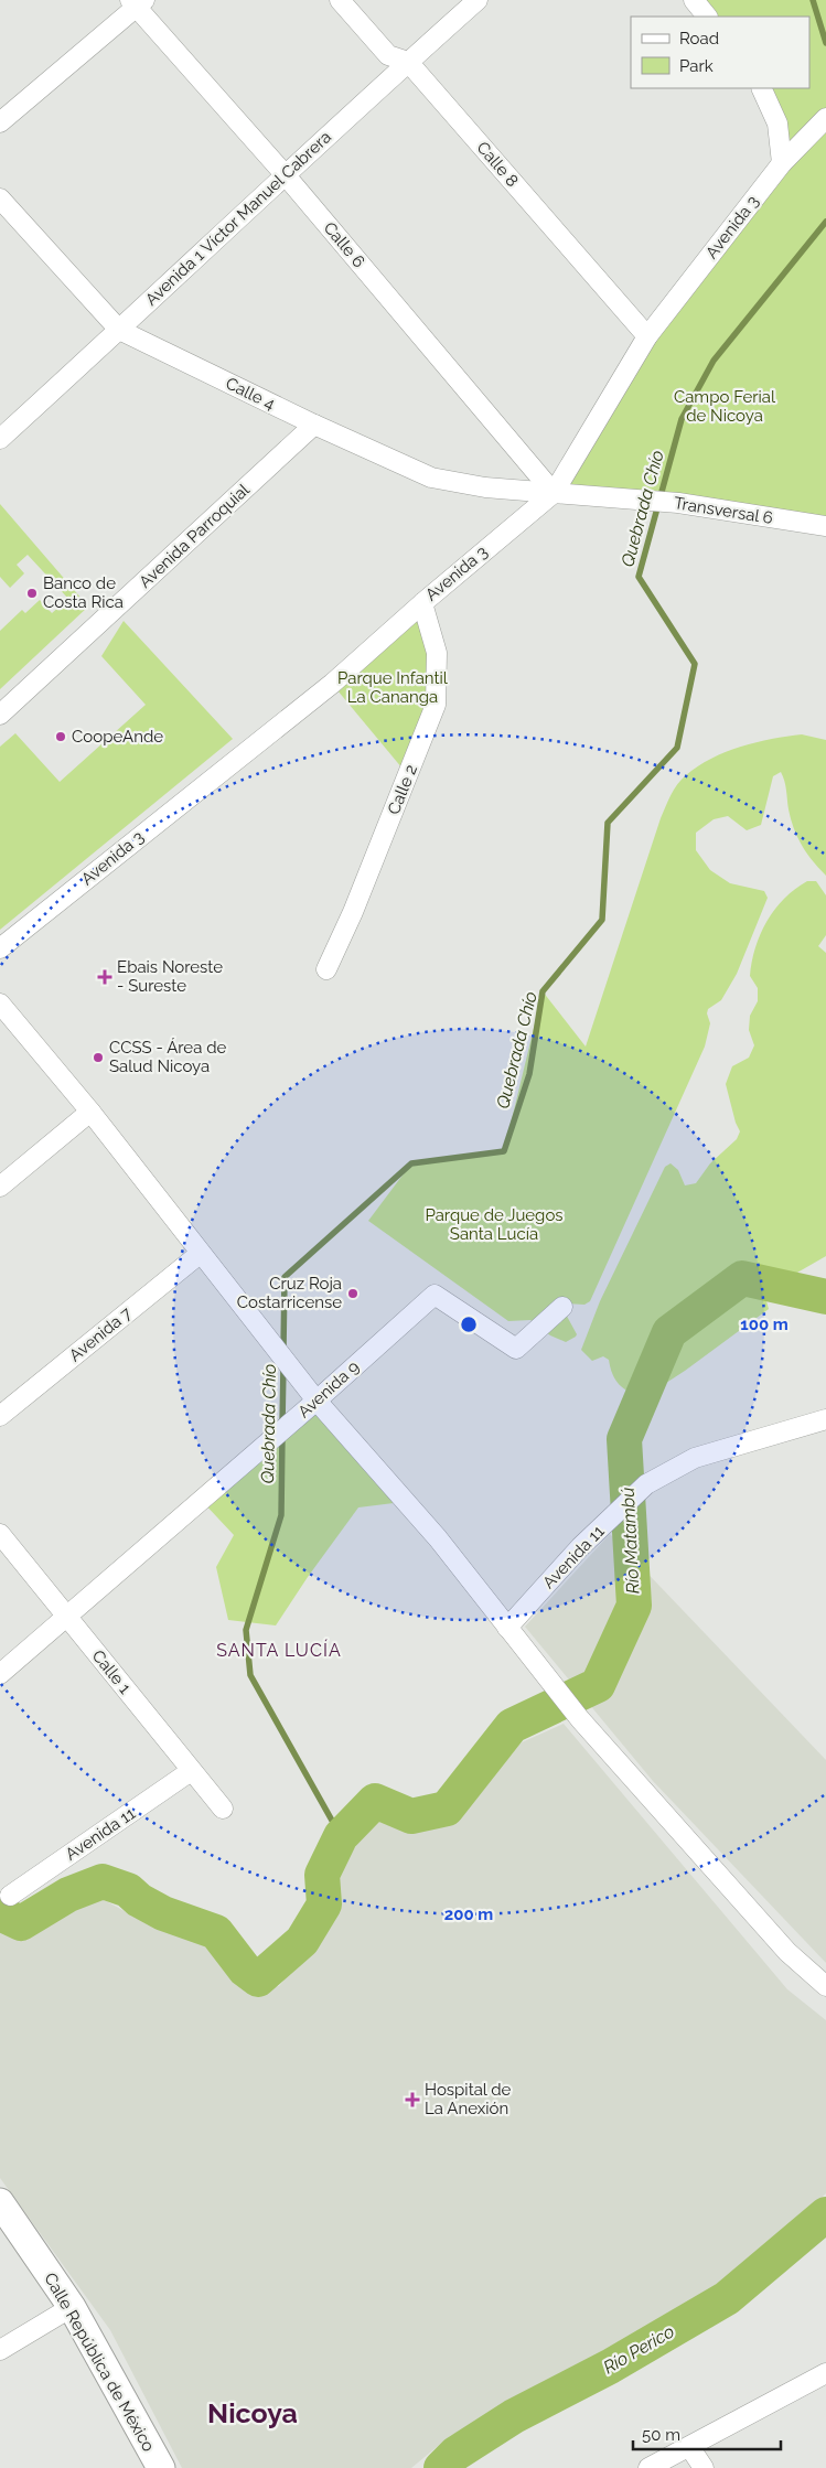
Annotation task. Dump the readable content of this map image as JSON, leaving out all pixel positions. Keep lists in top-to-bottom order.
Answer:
{
  "streets": {
    "main road": ["Calle República de México"],
    "street": [
      "Calle 8",
      "Avenida 1 Víctor Manuel Cabrera",
      "Avenida 3",
      "Calle 6",
      "Calle 4",
      "Transversal 6",
      "Avenida Parroquial",
      "Calle 2",
      "Avenida 7",
      "Avenida 9",
      "Avenida 11",
      "Calle 1"
    ]
  },
  "crossings": [
    ["Calle 8", "Avenida 1 Víctor Manuel Cabrera"],
    ["Calle 8", "Avenida 3"],
    ["Avenida 1 Víctor Manuel Cabrera", "Calle 6"],
    ["Avenida 1 Víctor Manuel Cabrera", "Calle 4"],
    ["Avenida 3", "Calle 6"],
    ["Avenida 3", "Calle 4"],
    ["Avenida 3", "Transversal 6"],
    ["Avenida 3", "Calle 2"],
    ["Calle 6", "Calle 4"],
    ["Calle 6", "Transversal 6"],
    ["Calle 4", "Transversal 6"],
    ["Calle 4", "Avenida Parroquial"],
    ["Avenida 9", "Calle 1"],
    ["Avenida 11", "Calle 1"]
  ],
  "districts": ["SANTA LUCÍA", "Nicoya"],
  "water": ["Quebrada Chío", "Río Matambú", "Río Perico"],
  "parks": ["Campo Ferial de Nicoya", "Parque Infantil La Cananga", "Parque de Juegos Santa Lucía"],
  "places": {
    "other": [
      "Banco de Costa Rica",
      "CoopeAnde",
      "CCSS - Área de Salud Nicoya",
      "Cruz Roja Costarricense"
    ],
    "health": ["Ebais Noreste - Sureste", "Hospital de La Anexión"]
  },
  "legend": ["Road", "Park"],
  "scale_bar": "50 m",
  "rings": ["100 m", "200 m"]
}
